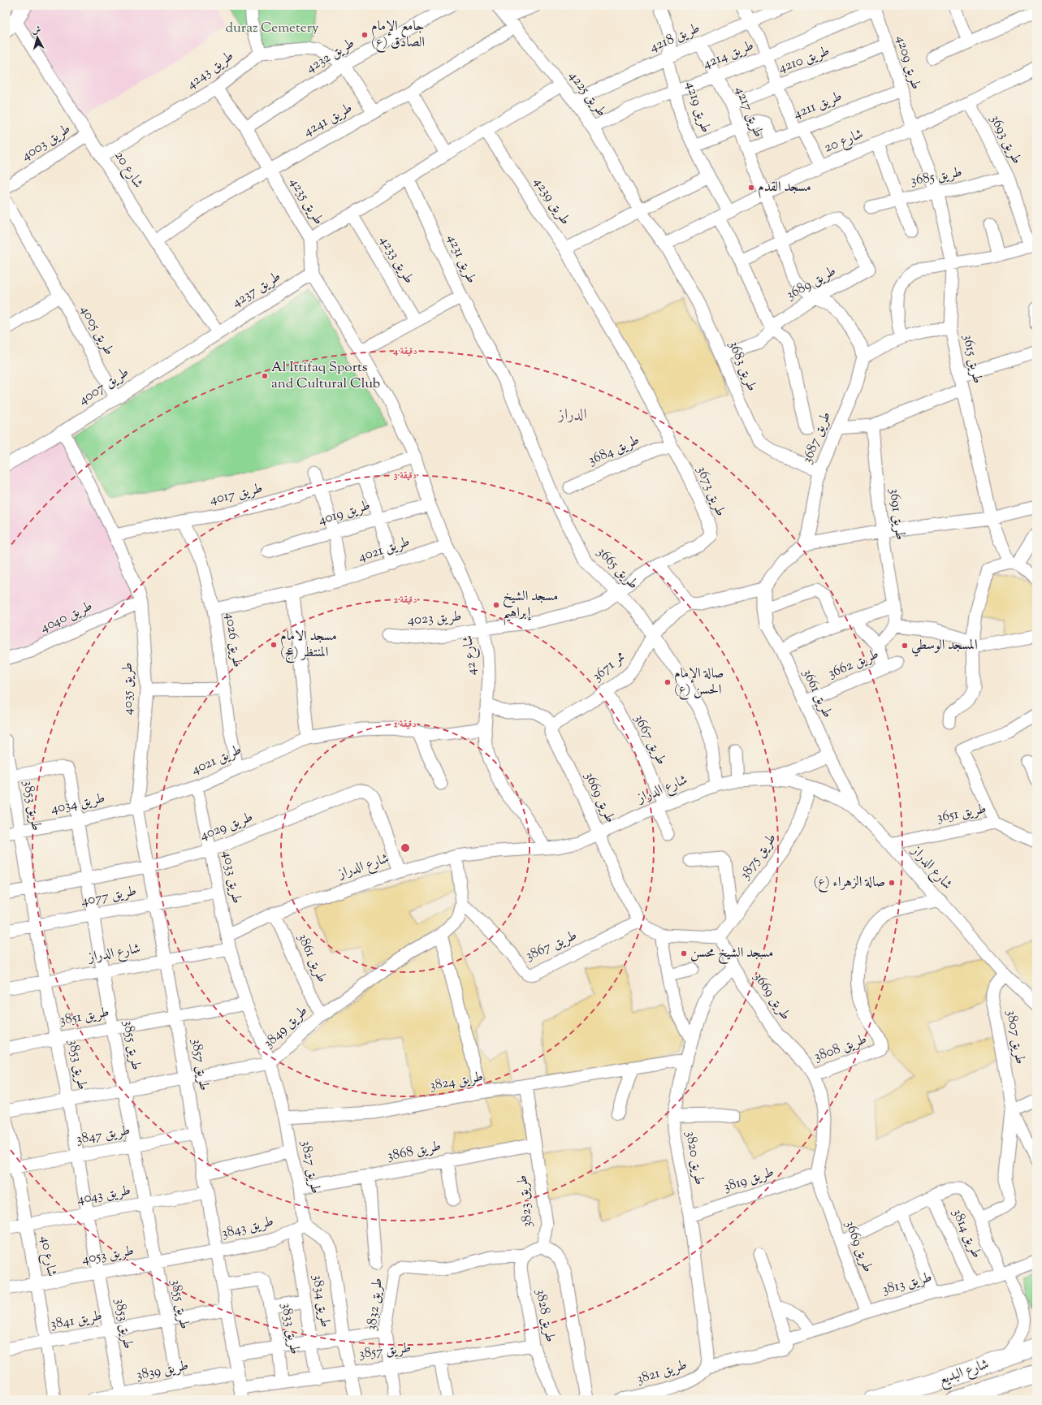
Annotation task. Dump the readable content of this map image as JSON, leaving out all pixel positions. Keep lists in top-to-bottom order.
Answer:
{
  "streets": {
    "main road": ["شارع البديع"],
    "street": [
      "طريق 4218",
      "طريق 4214",
      "طريق 4232",
      "طريق 4210",
      "طريق 4209",
      "طريق 4243",
      "طريق 4225",
      "طريق 4211",
      "طريق 4219",
      "طريق 4217",
      "طريق 4241",
      "طريق 3693",
      "شارع 20",
      "طريق 4003",
      "طريق 3685",
      "طريق 4235",
      "طريق 4239",
      "طريق 4231",
      "طريق 4233",
      "طريق 3689",
      "طريق 4237",
      "طريق 4005",
      "طريق 3615",
      "طريق 3683",
      "طريق 4007",
      "طريق 3687",
      "طريق 3684",
      "طريق 3673",
      "طريق 4017",
      "طريق 4019",
      "طريق 3691",
      "طريق 4021",
      "طريق 3665",
      "طريق 4040",
      "طريق 4023",
      "طريق 4026",
      "شارع 42",
      "طريق 3662",
      "ممر 3671",
      "طريق 4035",
      "طريق 3661",
      "طريق 3667",
      "شارع الدراز",
      "طريق 3669",
      "طريق 4034",
      "طريق 3853",
      "طريق 3651",
      "طريق 4029",
      "طريق 3875",
      "طريق 4033",
      "طريق 4077",
      "طريق 3867",
      "طريق 3861",
      "طريق 3851",
      "طريق 3849",
      "طريق 3807",
      "طريق 3855",
      "طريق 3808",
      "طريق 3857",
      "طريق 3824",
      "طريق 3847",
      "طريق 3868",
      "طريق 3820",
      "طريق 3827",
      "طريق 3819",
      "طريق 4043",
      "طريق 3823",
      "طريق 3843",
      "طريق 3814",
      "طريق 4053",
      "شارع 40",
      "طريق 3813",
      "طريق 3834",
      "طريق 3832",
      "طريق 3828",
      "طريق 3841",
      "طريق 3833",
      "طريق 3839",
      "طريق 3821"
    ]
  },
  "crossings": [
    ["طريق 4218", "طريق 4225"],
    ["طريق 4218", "طريق 4219"],
    ["طريق 4218", "طريق 4217"],
    ["طريق 4214", "طريق 4209"],
    ["طريق 4214", "طريق 4225"],
    ["طريق 4214", "طريق 4219"],
    ["طريق 4214", "طريق 4217"],
    ["طريق 4232", "طريق 4235"],
    ["طريق 4210", "طريق 4209"],
    ["طريق 4210", "طريق 4217"],
    ["طريق 4209", "طريق 4211"],
    ["طريق 4209", "شارع 20"],
    ["طريق 4209", "طريق 3615"],
    ["طريق 4243", "شارع 20"],
    ["طريق 4243", "طريق 4235"],
    ["طريق 4225", "طريق 4241"],
    ["طريق 4225", "شارع 20"],
    ["طريق 4225", "طريق 3683"],
    ["طريق 4211", "طريق 4217"],
    ["طريق 4219", "شارع 20"],
    ["طريق 4217", "شارع 20"],
    ["طريق 4241", "شارع 20"],
    ["طريق 4241", "طريق 4235"],
    ["طريق 3693", "شارع 20"],
    ["طريق 3693", "طريق 3685"],
    ["طريق 3693", "طريق 3615"],
    ["شارع 20", "طريق 4003"],
    ["شارع 20", "طريق 4237"],
    ["شارع 20", "طريق 3615"],
    ["شارع 20", "طريق 3683"],
    ["شارع 20", "طريق 4007"],
    ["طريق 3685", "طريق 3615"],
    ["طريق 4235", "طريق 4237"],
    ["طريق 4235", "شارع 42"],
    ["طريق 4239", "طريق 3673"],
    ["طريق 4231", "طريق 3665"],
    ["طريق 3689", "طريق 3683"],
    ["طريق 4237", "طريق 4007"],
    ["طريق 4005", "طريق 4007"],
    ["طريق 3683", "طريق 3687"],
    ["طريق 4007", "طريق 4035"],
    ["طريق 3684", "طريق 3673"],
    ["طريق 3673", "طريق 3665"],
    ["طريق 3673", "طريق 4023"],
    ["طريق 3673", "شارع 42"],
    ["طريق 4017", "طريق 4026"],
    ["طريق 4017", "شارع 42"],
    ["طريق 4017", "طريق 4035"],
    ["طريق 4019", "شارع 42"],
    ["طريق 4021", "طريق 4026"],
    ["طريق 4021", "شارع 42"],
    ["طريق 4021", "طريق 4035"],
    ["طريق 4021", "طريق 4034"],
    ["طريق 4021", "طريق 4033"],
    ["طريق 3665", "ممر 3671"],
    ["طريق 3665", "شارع الدراز"],
    ["طريق 4040", "طريق 4035"],
    ["طريق 4023", "شارع 42"],
    ["شارع 42", "شارع الدراز"],
    ["طريق 3662", "طريق 3661"],
    ["ممر 3671", "طريق 3667"],
    ["ممر 3671", "طريق 3669"],
    ["طريق 4035", "شارع الدراز"],
    ["طريق 4035", "طريق 4034"],
    ["طريق 4035", "طريق 4029"],
    ["طريق 4035", "طريق 4077"],
    ["طريق 4035", "طريق 3857"],
    ["طريق 3661", "شارع الدراز"],
    ["طريق 3667", "شارع الدراز"],
    ["شارع الدراز", "طريق 3669"],
    ["شارع الدراز", "طريق 3853"],
    ["شارع الدراز", "طريق 3651"],
    ["شارع الدراز", "طريق 4029"],
    ["شارع الدراز", "طريق 3875"],
    ["شارع الدراز", "طريق 4033"],
    ["شارع الدراز", "طريق 3861"],
    ["شارع الدراز", "طريق 3849"],
    ["شارع الدراز", "طريق 3807"],
    ["شارع الدراز", "طريق 3855"],
    ["شارع الدراز", "طريق 3808"],
    ["شارع الدراز", "طريق 3857"],
    ["شارع الدراز", "طريق 3827"],
    ["طريق 3669", "طريق 3875"],
    ["طريق 3669", "طريق 3867"],
    ["طريق 3669", "طريق 3808"],
    ["طريق 3669", "طريق 3820"],
    ["طريق 3669", "طريق 3819"],
    ["طريق 3669", "طريق 3814"],
    ["طريق 3669", "طريق 3813"],
    ["طريق 4034", "طريق 3853"],
    ["طريق 4034", "طريق 3855"],
    ["طريق 3853", "طريق 4029"],
    ["طريق 3853", "طريق 4077"],
    ["طريق 3853", "طريق 3851"],
    ["طريق 3853", "طريق 3849"],
    ["طريق 3853", "طريق 3855"],
    ["طريق 3853", "طريق 3847"],
    ["طريق 3853", "طريق 4043"],
    ["طريق 3853", "طريق 4053"],
    ["طريق 3853", "طريق 3841"],
    ["طريق 3853", "طريق 3839"],
    ["طريق 4029", "طريق 4033"],
    ["طريق 4029", "طريق 3855"],
    ["طريق 4033", "طريق 4077"],
    ["طريق 4033", "طريق 3827"],
    ["طريق 4077", "طريق 3855"],
    ["طريق 3867", "طريق 3849"],
    ["طريق 3861", "طريق 3849"],
    ["طريق 3851", "طريق 3855"],
    ["طريق 3851", "طريق 3857"],
    ["طريق 3851", "طريق 3827"],
    ["طريق 3849", "طريق 3855"],
    ["طريق 3849", "طريق 3857"],
    ["طريق 3849", "طريق 3827"],
    ["طريق 3855", "طريق 3847"],
    ["طريق 3855", "طريق 4043"],
    ["طريق 3855", "طريق 4053"],
    ["طريق 3855", "طريق 3841"],
    ["طريق 3855", "طريق 3839"],
    ["طريق 3857", "طريق 3847"],
    ["طريق 3857", "طريق 4043"],
    ["طريق 3857", "طريق 3843"],
    ["طريق 3857", "طريق 4053"],
    ["طريق 3857", "طريق 3834"],
    ["طريق 3857", "طريق 3832"],
    ["طريق 3857", "طريق 3828"],
    ["طريق 3857", "طريق 3841"],
    ["طريق 3857", "طريق 3833"],
    ["طريق 3857", "طريق 3839"],
    ["طريق 3824", "طريق 3820"],
    ["طريق 3824", "طريق 3827"],
    ["طريق 3824", "طريق 3823"],
    ["طريق 3847", "شارع 40"],
    ["طريق 3868", "طريق 3827"],
    ["طريق 3868", "طريق 3823"],
    ["طريق 3820", "طريق 3819"],
    ["طريق 3820", "طريق 3821"],
    ["طريق 3827", "طريق 3843"],
    ["طريق 3827", "طريق 3834"],
    ["طريق 4043", "شارع 40"],
    ["طريق 3843", "طريق 4053"],
    ["طريق 3843", "طريق 3834"],
    ["طريق 3814", "طريق 3813"],
    ["طريق 4053", "شارع 40"],
    ["شارع 40", "طريق 3841"],
    ["طريق 3832", "طريق 3828"]
  ],
  "districts": ["الدراز"],
  "parks": ["duraz Cemetery"],
  "places": [
    "جامع الإمام الصادق (ع)",
    "مسجد القدم",
    "Al Ittifaq Sports and Cultural Club",
    "مسجد الشيخ إبراهيم",
    "مسجد الامام المنتظر (عج)",
    "المسجد الوسطي",
    "صالة الإمام الحسن (ع)",
    "(ع) صالة الزهراء",
    "مسجد الشيخ محسن"
  ],
  "north": "top",
  "rings": [
    "4 دقيقة",
    "3 دقيقة",
    "2 دقيقة",
    "1 دقيقة"
  ]
}
